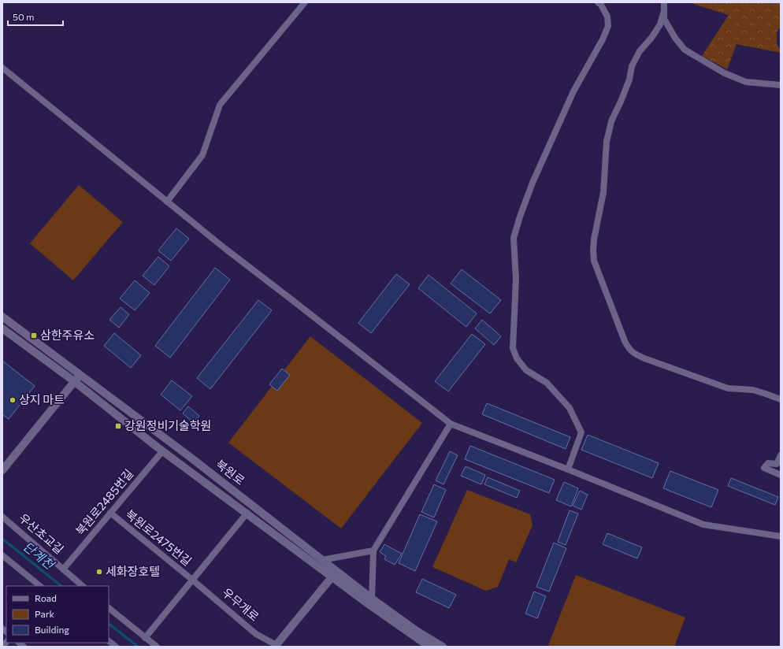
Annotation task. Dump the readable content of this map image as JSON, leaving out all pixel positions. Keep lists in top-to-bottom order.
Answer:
{
  "streets": {
    "street": [
      "북원로",
      "북원로2485번길",
      "우산초교길",
      "북원로2475번길",
      "우무개로"
    ]
  },
  "crossings": [
    ["북원로", "북원로2485번길"],
    ["북원로", "북원로2475번길"],
    ["북원로", "우무개로"],
    ["북원로2485번길", "우산초교길"],
    ["북원로2485번길", "북원로2475번길"],
    ["북원로2475번길", "우무개로"]
  ],
  "water": ["단계천"],
  "places": {
    "transit": ["삼한주유소", "강원정비기술학원"],
    "other": ["상지 마트", "세화장호텔"]
  },
  "legend": ["Road", "Park", "Building"],
  "scale_bar": "50 m"
}
